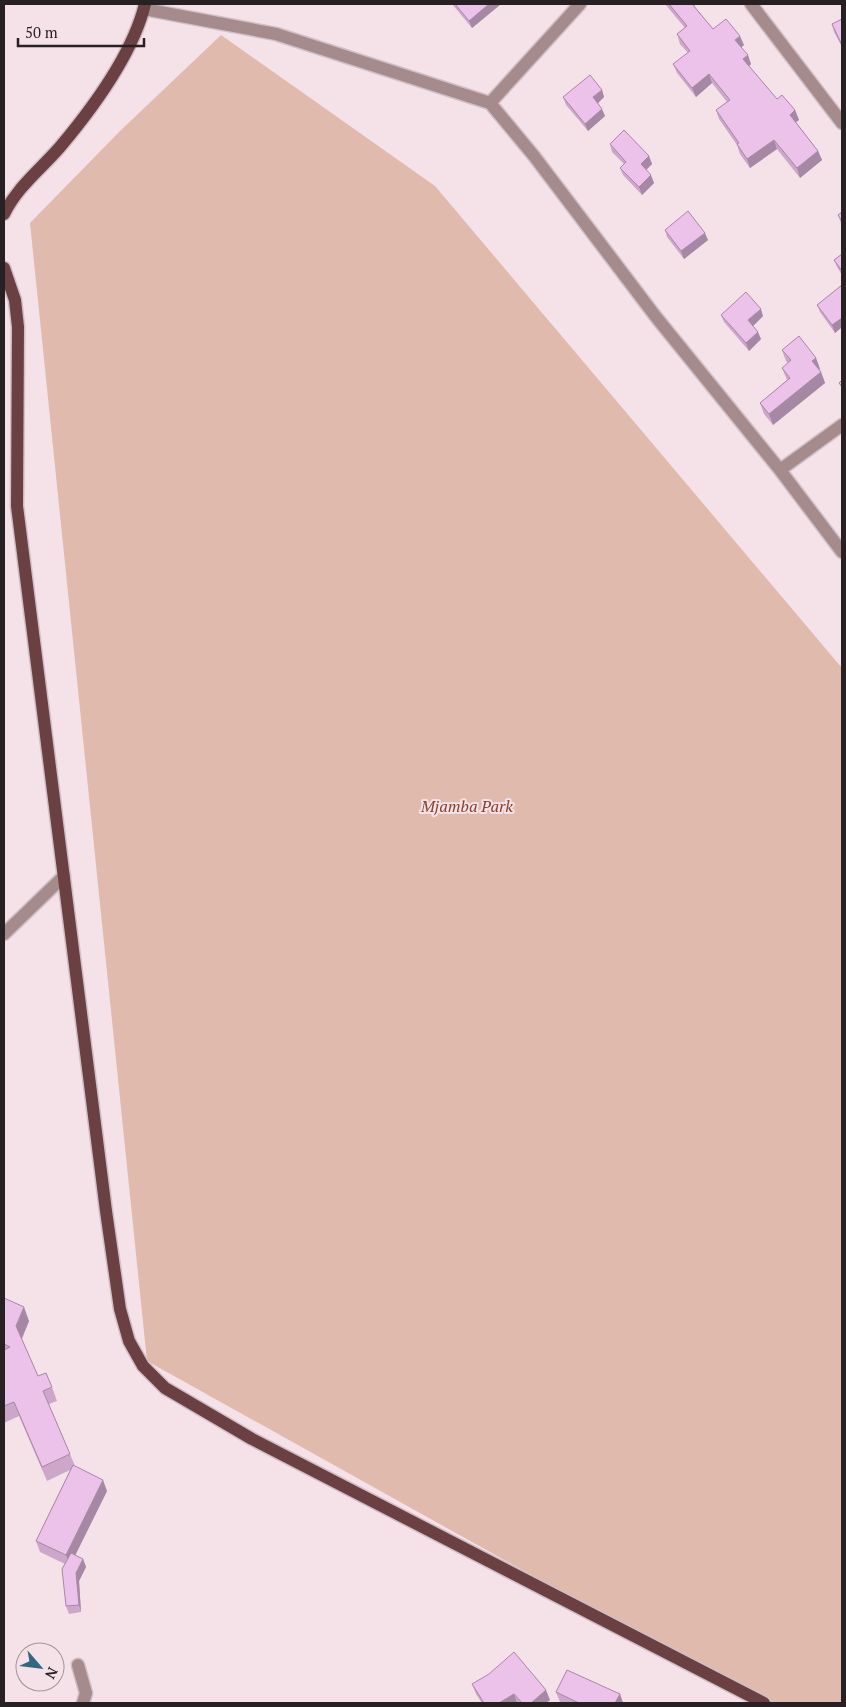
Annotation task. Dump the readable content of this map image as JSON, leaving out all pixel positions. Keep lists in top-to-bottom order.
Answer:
{
  "parks": ["Mjamba Park"],
  "scale_bar": "50 m",
  "north": "bottom right"
}
